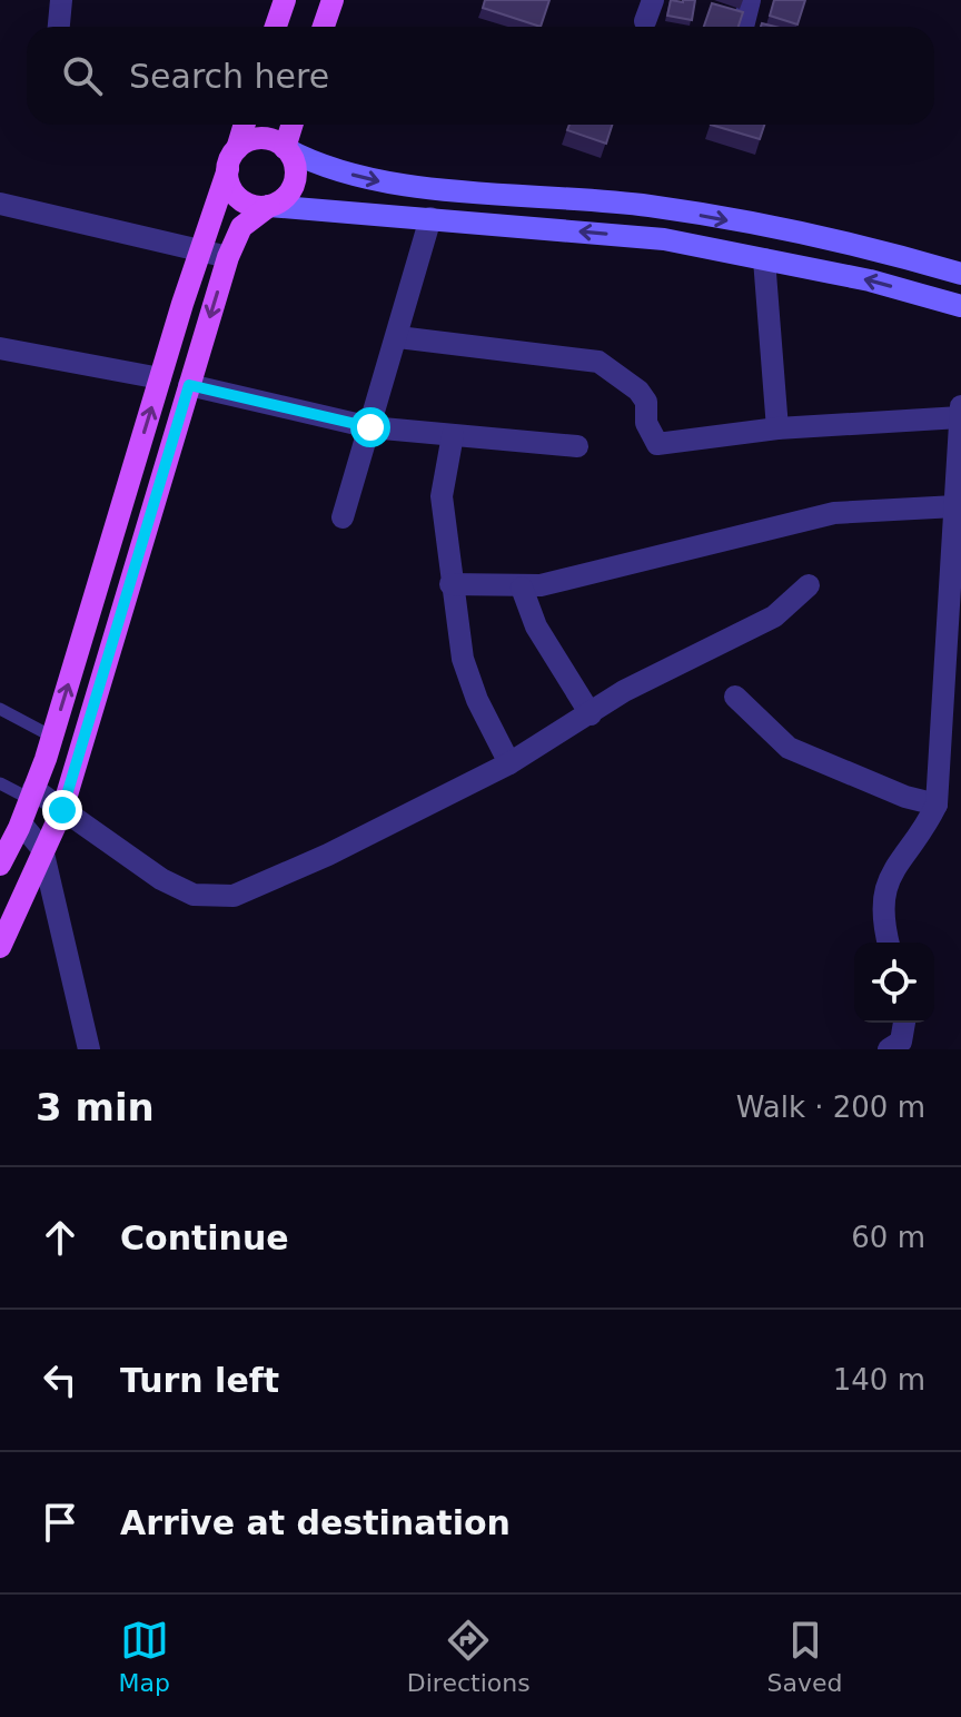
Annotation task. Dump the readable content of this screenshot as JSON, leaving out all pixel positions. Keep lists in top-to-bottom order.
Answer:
{
  "page": {
    "search": "Search here",
    "heading": ["3 min", "Walk · 200 m"],
    "list": [
      ["Continue", "60 m"],
      ["Turn left", "140 m"],
      "Arrive at destination"
    ],
    "nav": ["Map", "Directions", "Saved"]
  }
}
